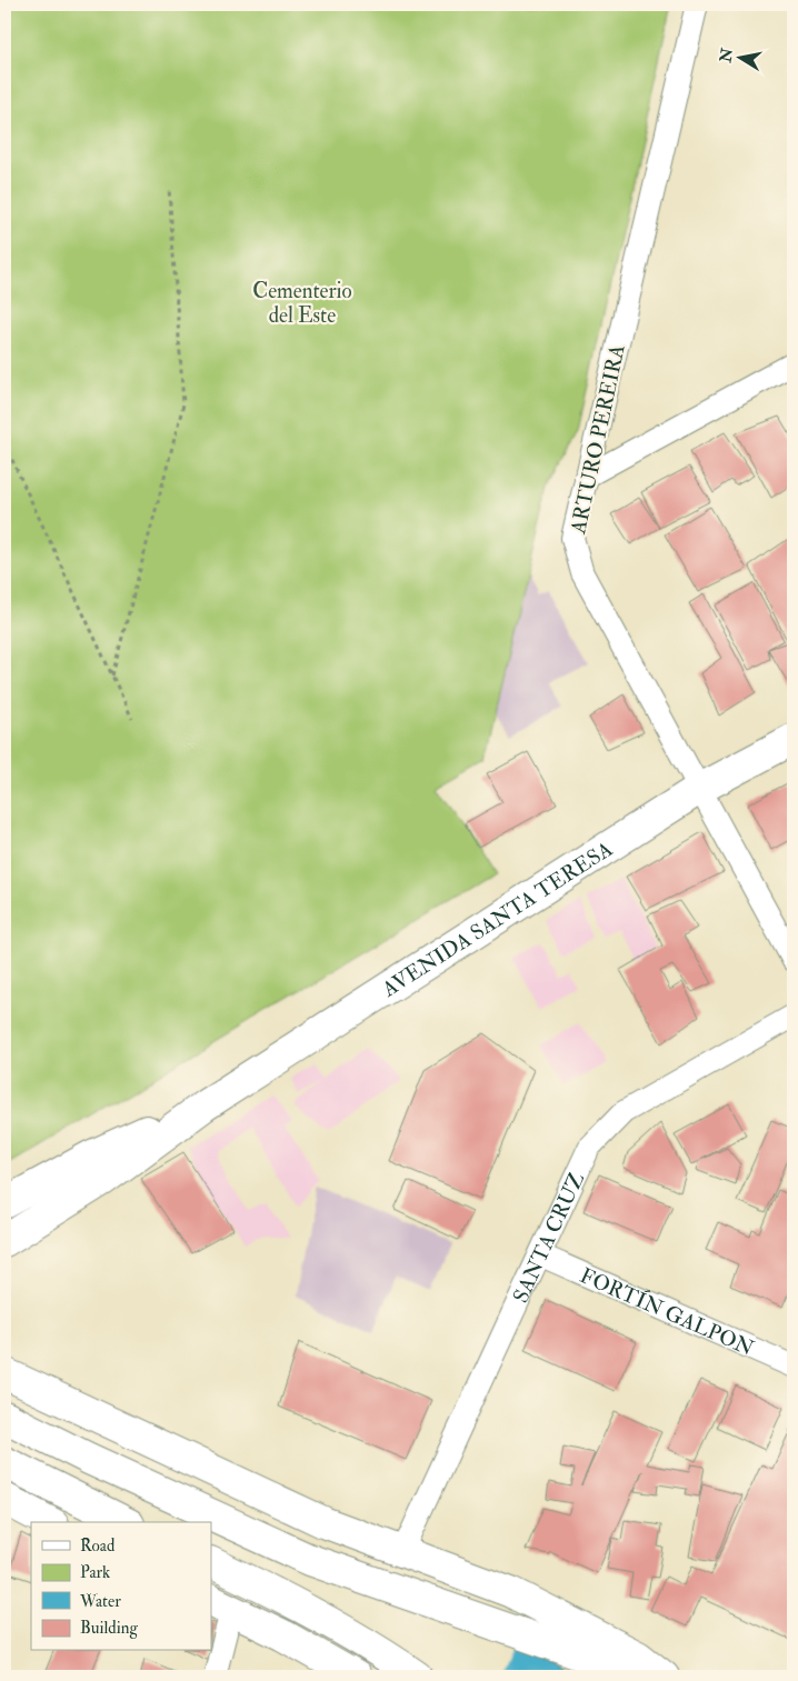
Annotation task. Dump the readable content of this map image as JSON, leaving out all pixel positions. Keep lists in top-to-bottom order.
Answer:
{
  "streets": {
    "main road": ["AVENIDA SANTA TERESA"],
    "street": ["ARTURO PEREIRA", "SANTA CRUZ", "FORTÍN GALPON"]
  },
  "crossings": [
    ["ARTURO PEREIRA", "AVENIDA SANTA TERESA"],
    ["SANTA CRUZ", "FORTÍN GALPON"]
  ],
  "parks": ["Cementerio del Este"],
  "legend": [
    "Road",
    "Park",
    "Water",
    "Building"
  ],
  "north": "left"
}
